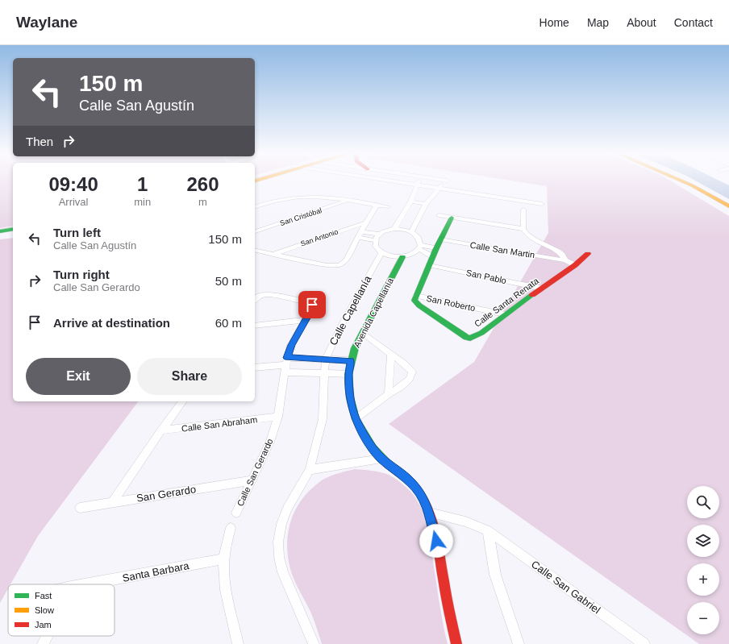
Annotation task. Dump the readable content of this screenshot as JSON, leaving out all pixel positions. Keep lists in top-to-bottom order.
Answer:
{
  "streets": {
    "street": [
      "San Cristóbal",
      "San Antonio",
      "Calle San Martin",
      "San Pablo",
      "Calle Santa Renata",
      "San Roberto",
      "Calle Capellanía",
      "Avenida Capellanía",
      "Calle San Abraham",
      "Calle San Gerardo",
      "San Gerardo",
      "Santa Barbara",
      "Calle San Gabriel"
    ]
  },
  "crossings": [
    ["San Pablo", "Calle Santa Renata"],
    ["Calle Santa Renata", "San Roberto"],
    ["Calle Capellanía", "Avenida Capellanía"],
    ["Avenida Capellanía", "Calle San Gabriel"],
    ["Calle San Abraham", "Calle San Gerardo"],
    ["Calle San Gerardo", "San Gerardo"]
  ],
  "legend": ["Fast", "Slow", "Jam"],
  "page": {
    "header": "Waylane",
    "nav": [
      "Home",
      "Map",
      "About",
      "Contact"
    ],
    "turn": ["150 m", "Calle San Agustín"],
    "then": "Then",
    "eta": [
      "09:40",
      "Arrival",
      "1",
      "min",
      "260",
      "m"
    ],
    "list": [
      {
        "name": "Turn left",
        "note": "Calle San Agustín",
        "value": "150 m"
      },
      {
        "name": "Turn right",
        "note": "Calle San Gerardo",
        "value": "50 m"
      },
      {
        "name": "Arrive at destination",
        "value": "60 m"
      }
    ],
    "buttons": ["Exit", "Share"],
    "map_buttons": ["+", "−"]
  }
}
